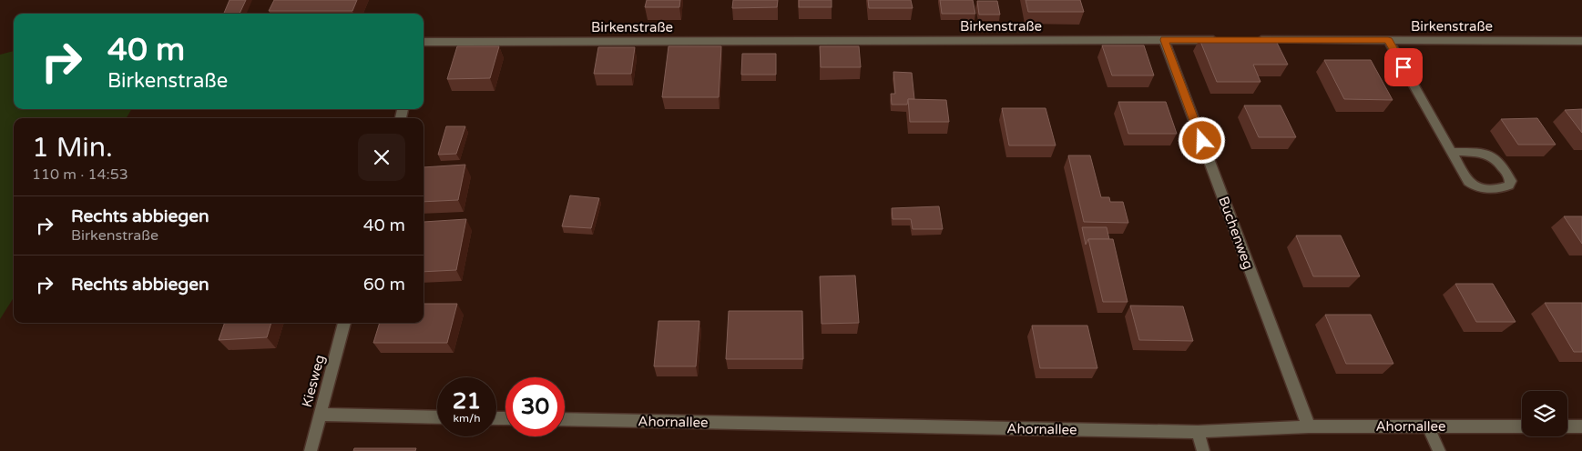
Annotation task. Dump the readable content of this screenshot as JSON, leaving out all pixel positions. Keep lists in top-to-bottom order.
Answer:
{
  "streets": {
    "street": [
      "Birkenstraße",
      "Buchenweg",
      "Kiesweg",
      "Ahornallee"
    ]
  },
  "crossings": [
    ["Birkenstraße", "Buchenweg"],
    ["Buchenweg", "Ahornallee"]
  ],
  "page": {
    "turn": ["40 m", "Birkenstraße"],
    "heading": ["1 Min.", "110 m · 14:53"],
    "list": [
      {
        "name": "Rechts abbiegen",
        "note": "Birkenstraße",
        "value": "40 m"
      },
      {
        "name": "Rechts abbiegen",
        "value": "60 m"
      }
    ],
    "speed": "21 km/h",
    "limit": "30"
  }
}
